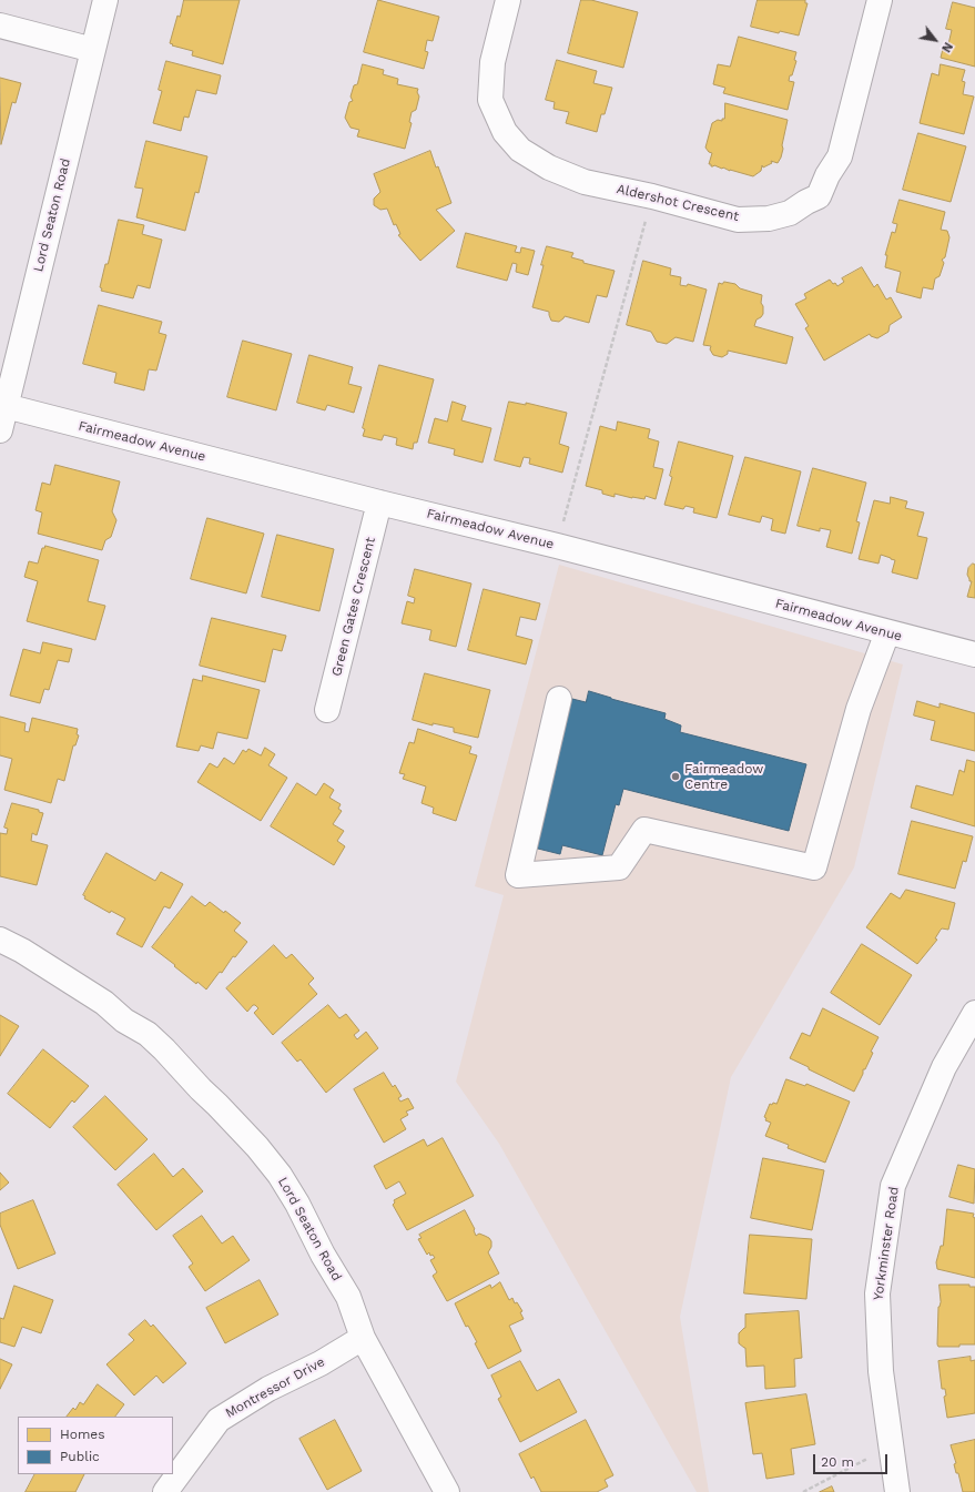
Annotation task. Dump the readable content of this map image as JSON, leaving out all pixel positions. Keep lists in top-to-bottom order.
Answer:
{
  "streets": {
    "street": [
      "Aldershot Crescent",
      "Lord Seaton Road",
      "Fairmeadow Avenue",
      "Green Gates Crescent",
      "Yorkminster Road",
      "Montressor Drive"
    ]
  },
  "crossings": [
    ["Lord Seaton Road", "Fairmeadow Avenue"],
    ["Lord Seaton Road", "Montressor Drive"],
    ["Fairmeadow Avenue", "Green Gates Crescent"]
  ],
  "places": ["Fairmeadow Centre"],
  "legend": ["Homes", "Public"],
  "scale_bar": "20 m",
  "north": "bottom right"
}
